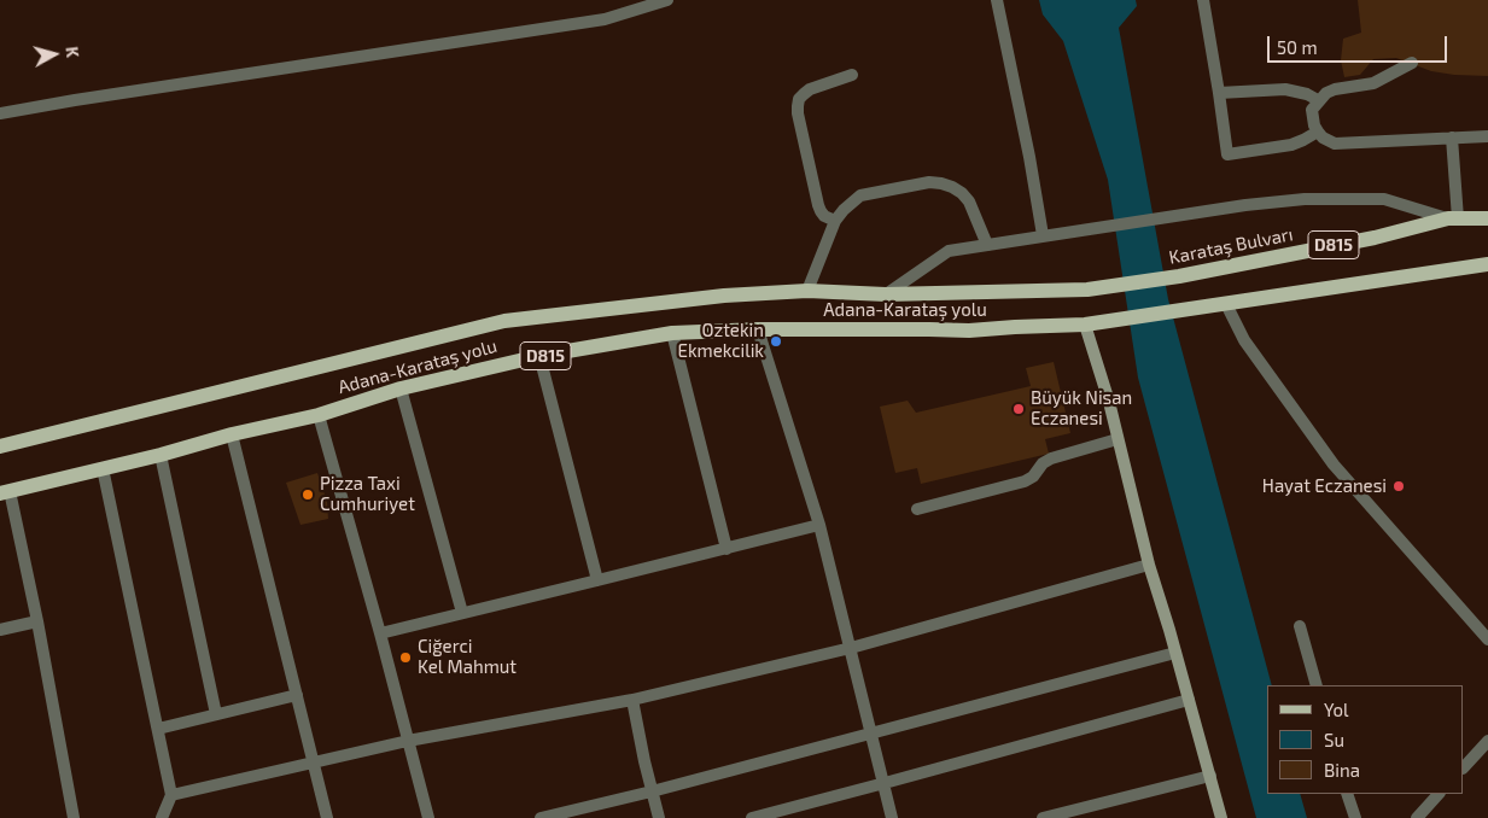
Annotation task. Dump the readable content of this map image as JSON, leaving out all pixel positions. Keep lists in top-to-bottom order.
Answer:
{
  "streets": {
    "main road": ["D815", "Karataş Bulvarı", "Adana-Karataş yolu"]
  },
  "crossings": [
    ["D815", "Adana-Karataş yolu"],
    ["Karataş Bulvarı", "Adana-Karataş yolu"]
  ],
  "places": [
    "Oztekin Ekmekcilik",
    "Büyük Nisan Eczanesi",
    "Hayat Eczanesi",
    "Pizza Taxi Cumhuriyet",
    "Ciğerci Kel Mahmut"
  ],
  "legend": ["Yol", "Su", "Bina"],
  "scale_bar": "50 m",
  "north": "right"
}
